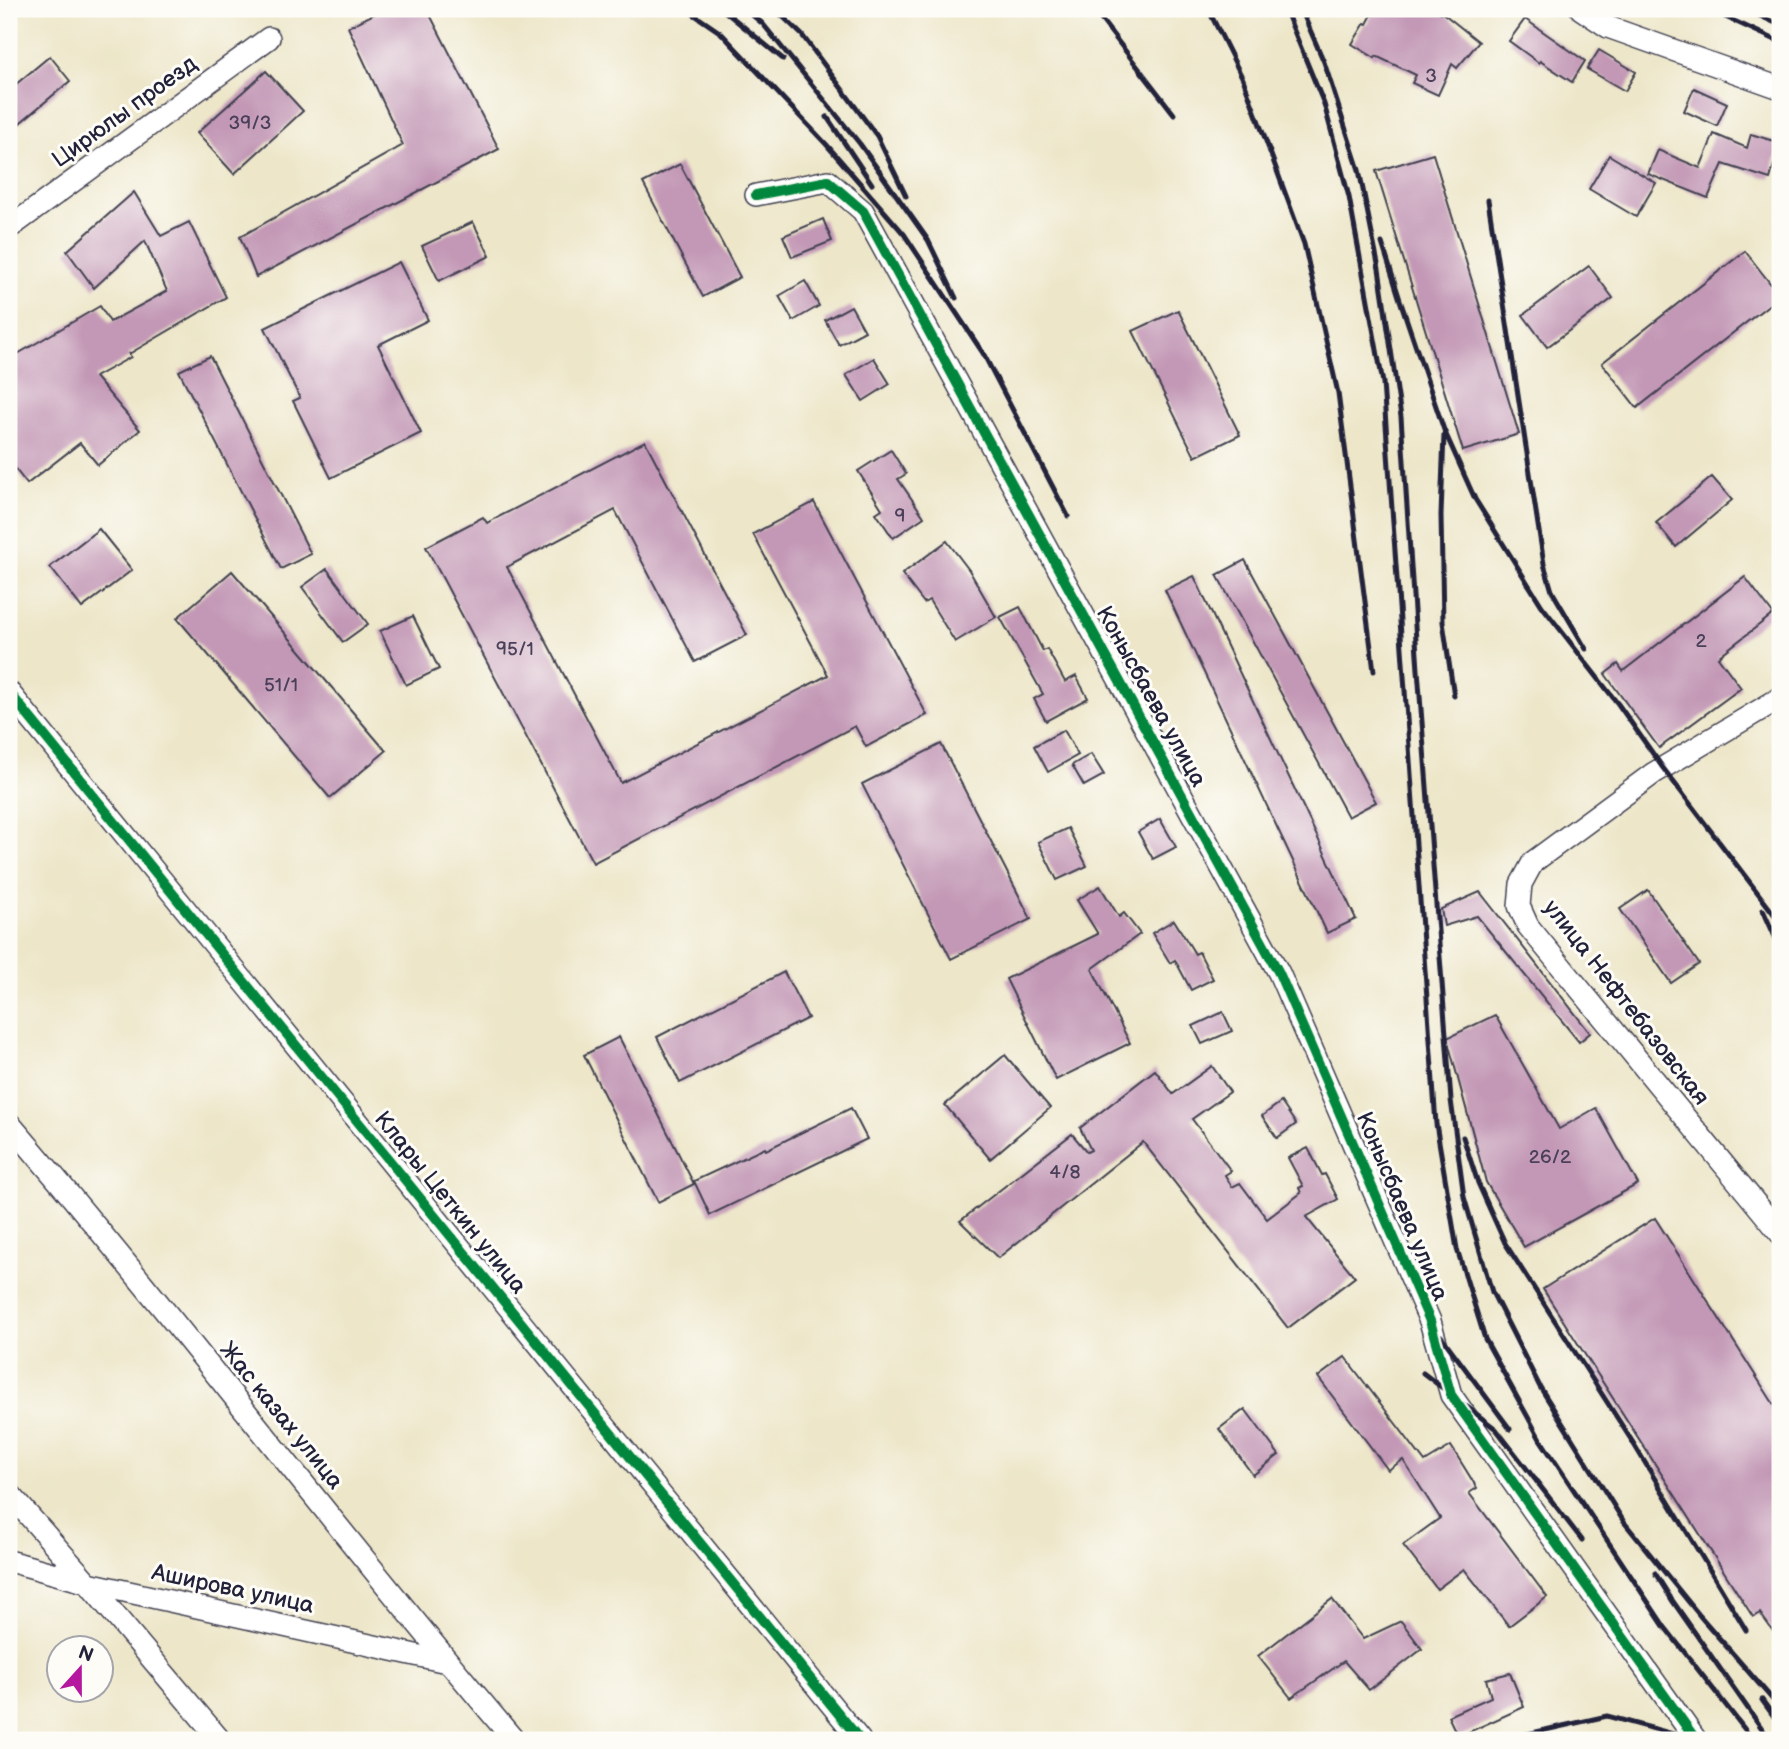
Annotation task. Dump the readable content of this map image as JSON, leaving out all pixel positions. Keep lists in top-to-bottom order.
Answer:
{
  "streets": {
    "street": [
      "Цирюлы проезд",
      "Конысбаева улица",
      "улица Нефтебазовская",
      "Клары Цеткин улица",
      "Жас казах улица",
      "Аширова улица"
    ]
  },
  "crossings": [
    ["Жас казах улица", "Аширова улица"]
  ],
  "house_numbers": [
    "3",
    "39/3",
    "9",
    "2",
    "95/1",
    "51/1",
    "26/2",
    "4/8"
  ],
  "north": "top"
}
